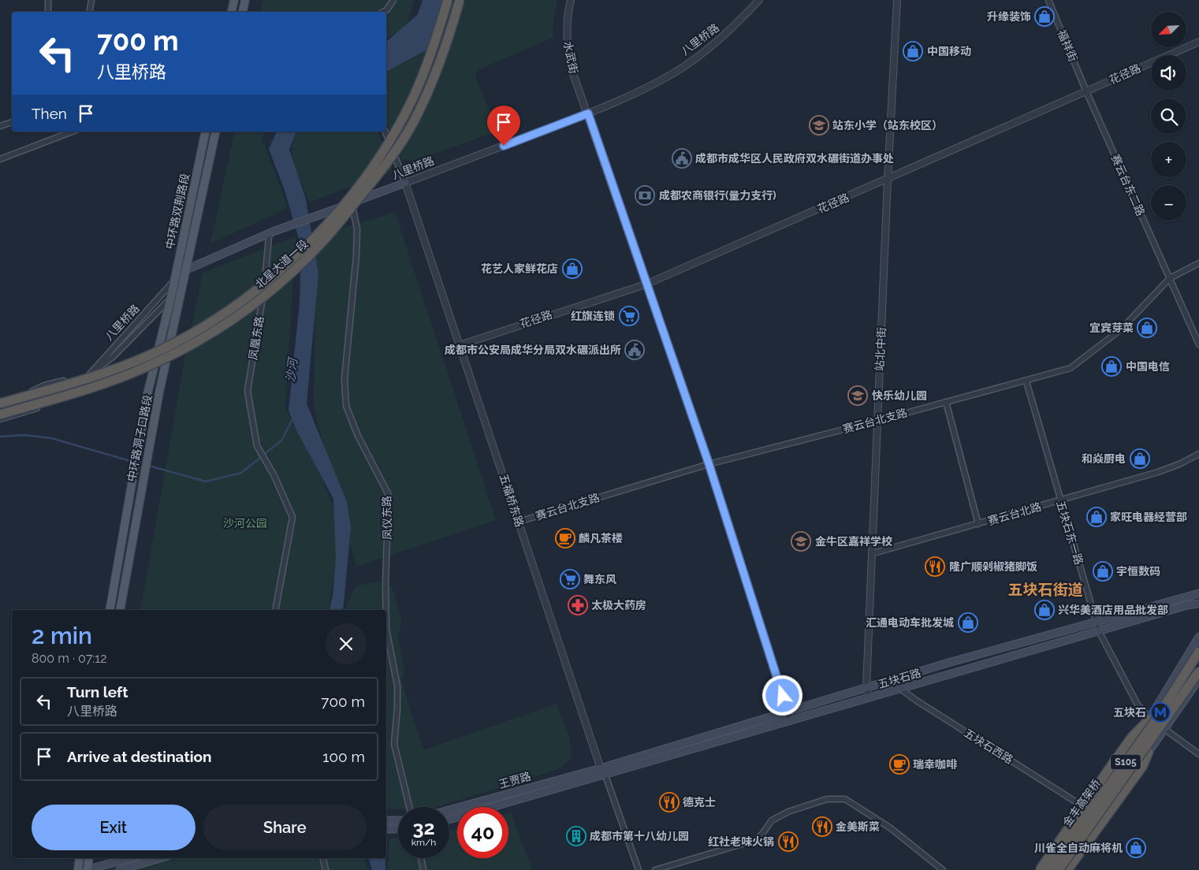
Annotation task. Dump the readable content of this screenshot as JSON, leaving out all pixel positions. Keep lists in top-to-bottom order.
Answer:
{
  "streets": {
    "highway": ["北星大道一段", "S105", "金丰高架桥"],
    "main road": [
      "八里桥路",
      "中环路双荆路段",
      "中环路洞子口路段",
      "五块石路",
      "王贾路"
    ],
    "street": [
      "福祥街",
      "水武街",
      "花径路",
      "赛云台东二路",
      "凤凰东路",
      "站北中街",
      "赛云台北支路",
      "五福桥东路",
      "赛云台北路",
      "凤仪东路",
      "五块石东一路",
      "五块石西路"
    ]
  },
  "crossings": [
    ["八里桥路", "水武街"],
    ["八里桥路", "中环路双荆路段"],
    ["八里桥路", "北星大道一段"],
    ["八里桥路", "凤凰东路"],
    ["八里桥路", "中环路洞子口路段"],
    ["八里桥路", "五福桥东路"],
    ["八里桥路", "凤仪东路"],
    ["福祥街", "花径路"],
    ["福祥街", "赛云台东二路"],
    ["水武街", "花径路"],
    ["水武街", "赛云台北支路"],
    ["水武街", "五块石路"],
    ["花径路", "赛云台东二路"],
    ["花径路", "站北中街"],
    ["花径路", "五福桥东路"],
    ["赛云台东二路", "赛云台北支路"],
    ["中环路双荆路段", "中环路洞子口路段"],
    ["站北中街", "赛云台北支路"],
    ["站北中街", "赛云台北路"],
    ["站北中街", "五块石路"],
    ["赛云台北支路", "五福桥东路"],
    ["赛云台北支路", "五块石东一路"],
    ["五福桥东路", "五块石路"],
    ["五福桥东路", "王贾路"],
    ["赛云台北路", "五块石东一路"],
    ["五块石东一路", "五块石路"],
    ["五块石路", "五块石西路"],
    ["五块石路", "王贾路"]
  ],
  "districts": ["五块石街道"],
  "water": ["沙河"],
  "parks": ["沙河公园"],
  "places": {
    "shop": [
      "升缘装饰",
      "中国移动",
      "花艺人家鲜花店",
      "宜宾芽菜",
      "中国电信",
      "和焱厨电",
      "家旺电器经营部",
      "宇恒数码",
      "兴华美酒店用品批发部",
      "汇通电动车批发城",
      "川雀全自动麻将机"
    ],
    "school or university": ["站东小学（站东校区）", "快乐幼儿园", "金牛区嘉祥学校"],
    "public building": ["成都市成华区人民政府双水碾街道办事处", "成都市公安局成华分局双水碾派出所"],
    "bank": ["成都农商银行(量力支行)"],
    "supermarket": ["红旗连锁", "舞东风"],
    "cafe": ["麟凡茶楼", "瑞幸咖啡"],
    "restaurant": [
      "隆广顺剁椒猪脚饭",
      "德克士",
      "金美斯菜",
      "红社老味火锅"
    ],
    "pharmacy": ["太极大药房"],
    "metro station": ["五块石"],
    "building": ["成都市第十八幼儿园"]
  },
  "north": "bottom left",
  "page": {
    "map_buttons": ["+", "−"],
    "turn": ["700 m", "八里桥路"],
    "then": "Then",
    "heading": ["2 min", "800 m · 07:12"],
    "list": [
      {
        "name": "Turn left",
        "note": "八里桥路",
        "value": "700 m"
      },
      {
        "name": "Arrive at destination",
        "value": "100 m"
      }
    ],
    "buttons": ["Exit", "Share"],
    "speed": "32 km/h",
    "limit": "40"
  }
}
